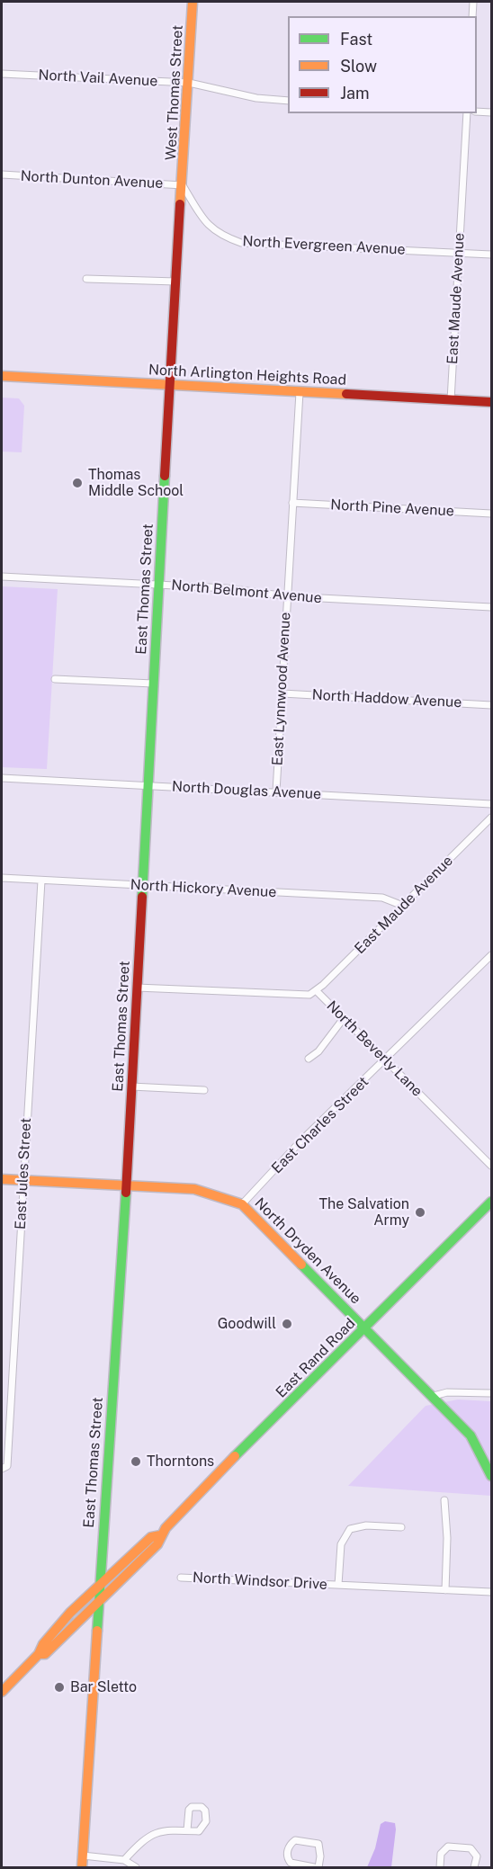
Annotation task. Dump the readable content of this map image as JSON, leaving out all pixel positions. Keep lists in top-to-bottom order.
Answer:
{
  "streets": {
    "street": [
      "North Vail Avenue",
      "West Thomas Street",
      "North Dunton Avenue",
      "North Evergreen Avenue",
      "East Maude Avenue",
      "North Arlington Heights Road",
      "North Pine Avenue",
      "East Thomas Street",
      "North Belmont Avenue",
      "East Lynnwood Avenue",
      "North Haddow Avenue",
      "North Douglas Avenue",
      "North Hickory Avenue",
      "North Beverly Lane",
      "East Charles Street",
      "East Jules Street",
      "North Dryden Avenue",
      "East Rand Road",
      "North Windsor Drive"
    ]
  },
  "crossings": [
    ["North Vail Avenue", "West Thomas Street"],
    ["West Thomas Street", "North Dunton Avenue"],
    ["West Thomas Street", "North Evergreen Avenue"],
    ["West Thomas Street", "East Thomas Street"],
    ["North Dunton Avenue", "North Evergreen Avenue"],
    ["North Dunton Avenue", "East Thomas Street"],
    ["North Evergreen Avenue", "East Maude Avenue"],
    ["North Evergreen Avenue", "East Thomas Street"],
    ["East Maude Avenue", "North Arlington Heights Road"],
    ["East Maude Avenue", "North Hickory Avenue"],
    ["East Maude Avenue", "North Beverly Lane"],
    ["North Arlington Heights Road", "East Thomas Street"],
    ["North Arlington Heights Road", "East Lynnwood Avenue"],
    ["North Pine Avenue", "East Lynnwood Avenue"],
    ["East Thomas Street", "North Belmont Avenue"],
    ["East Thomas Street", "North Douglas Avenue"],
    ["East Thomas Street", "North Hickory Avenue"],
    ["East Thomas Street", "North Beverly Lane"],
    ["East Thomas Street", "North Dryden Avenue"],
    ["East Thomas Street", "East Rand Road"],
    ["North Belmont Avenue", "East Lynnwood Avenue"],
    ["East Lynnwood Avenue", "North Haddow Avenue"],
    ["East Lynnwood Avenue", "North Douglas Avenue"],
    ["North Hickory Avenue", "East Jules Street"],
    ["North Beverly Lane", "East Charles Street"],
    ["East Charles Street", "North Dryden Avenue"],
    ["East Jules Street", "North Dryden Avenue"],
    ["North Dryden Avenue", "East Rand Road"]
  ],
  "places": [
    "Thomas Middle School",
    "The Salvation Army",
    "Goodwill",
    "Thorntons",
    "Bar Sletto"
  ],
  "legend": ["Fast", "Slow", "Jam"]
}
